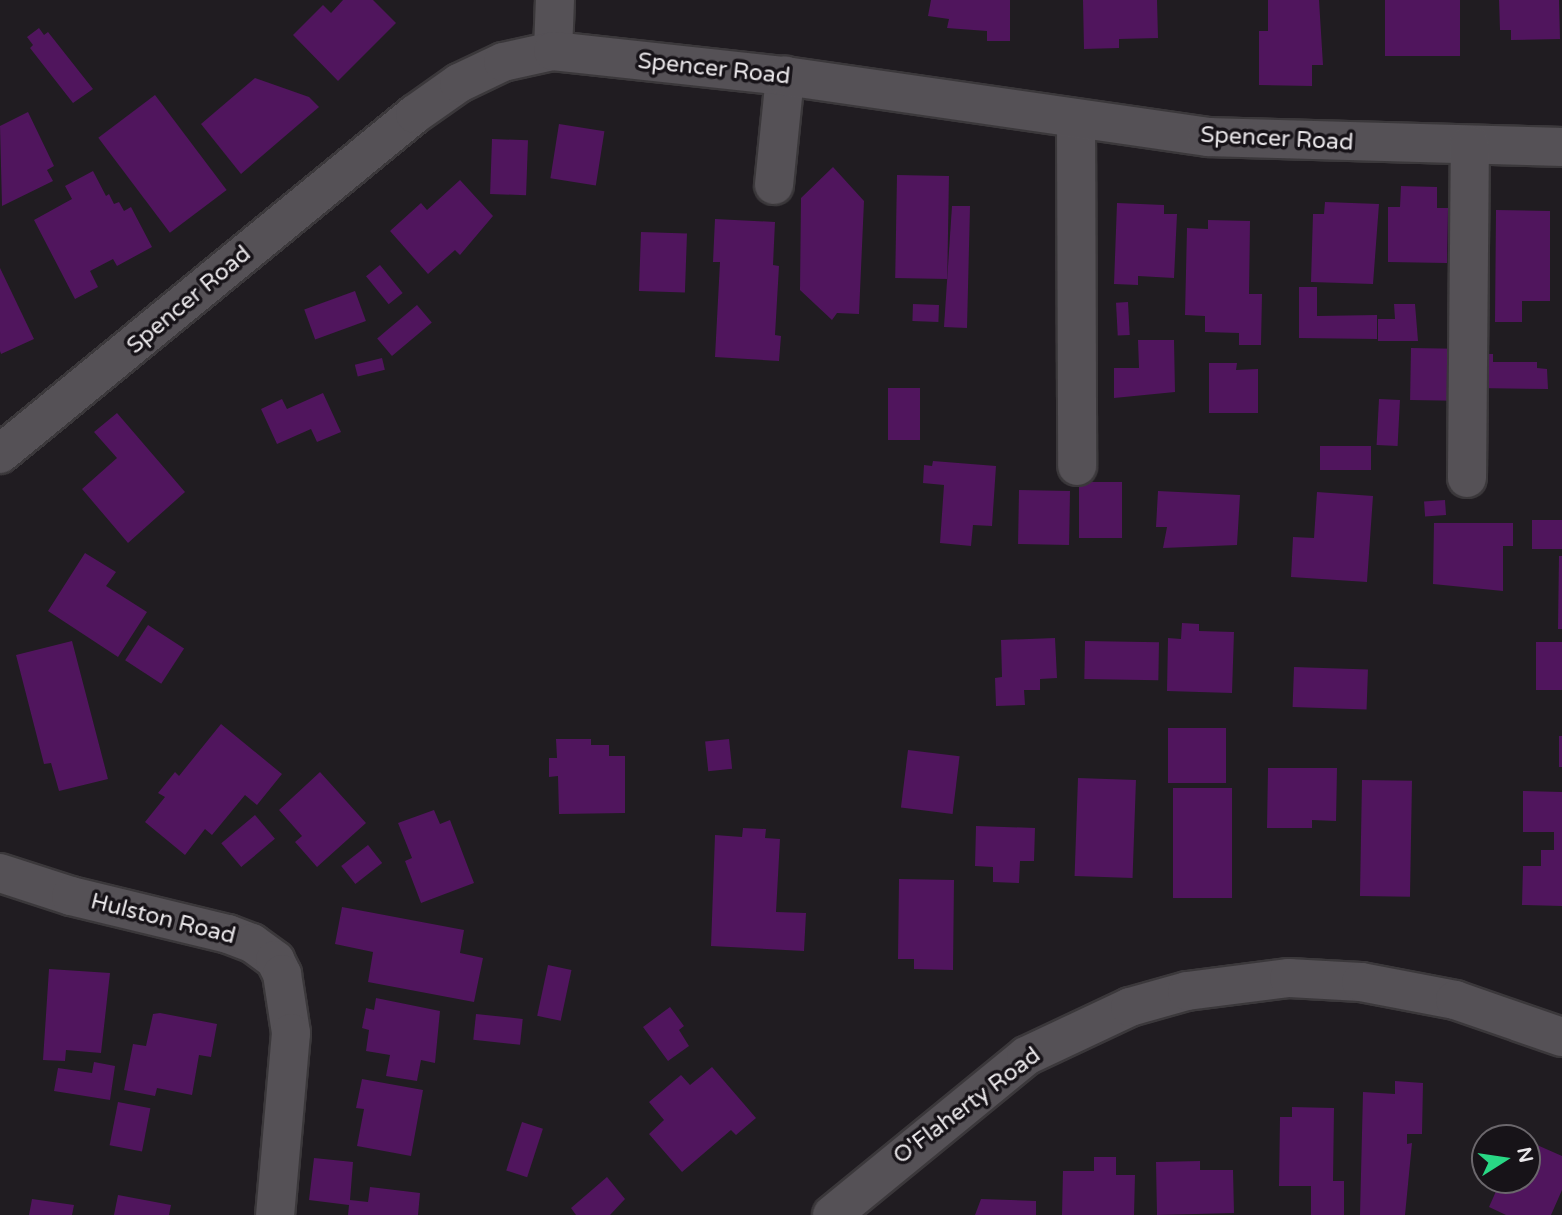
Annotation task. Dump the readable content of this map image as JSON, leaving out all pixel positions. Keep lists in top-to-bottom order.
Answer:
{
  "streets": {
    "street": ["Spencer Road", "Hulston Road", "O'Flaherty Road"]
  },
  "north": "right"
}
